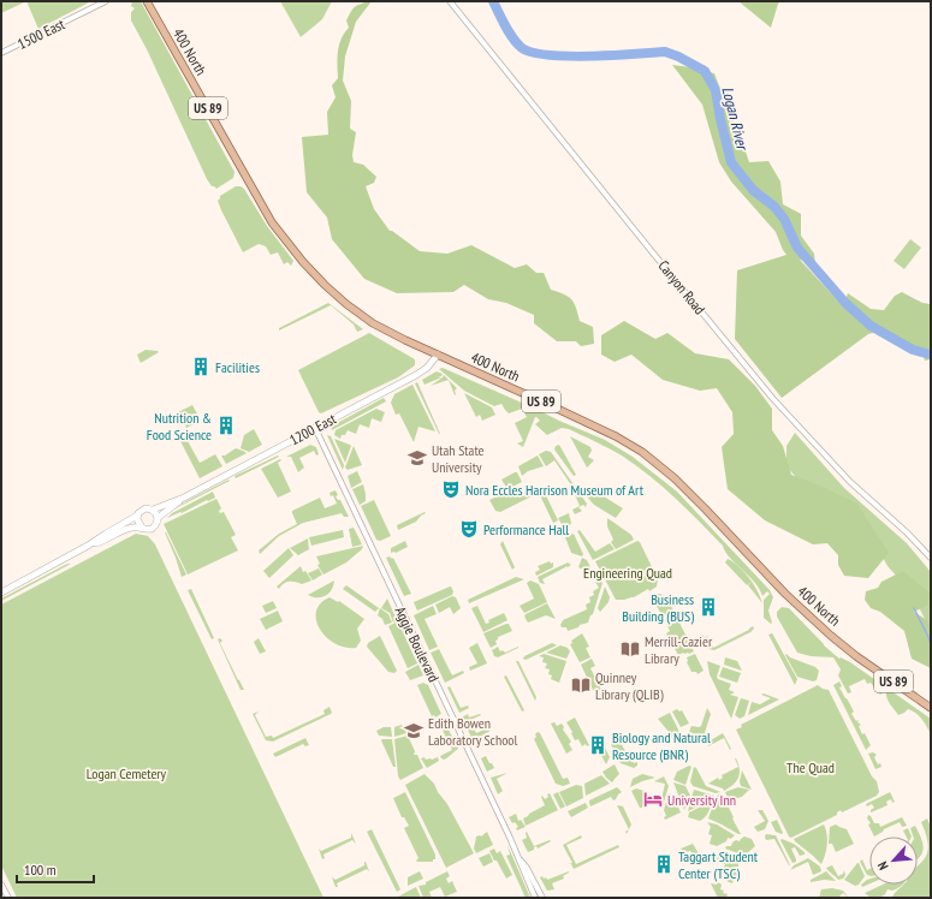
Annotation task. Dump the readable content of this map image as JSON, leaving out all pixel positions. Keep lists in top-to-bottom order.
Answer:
{
  "streets": {
    "main road": ["400 North", "US 89", "1200 East"],
    "street": ["1500 East", "Canyon Road", "Aggie Boulevard"]
  },
  "crossings": [
    ["400 North", "1200 East"],
    ["1200 East", "Aggie Boulevard"]
  ],
  "water": ["Logan River"],
  "parks": ["Engineering Quad", "The Quad", "Logan Cemetery"],
  "places": {
    "building": [
      "Facilities",
      "Nutrition & Food Science",
      "Business Building (BUS)",
      "Biology and Natural Resource (BNR)",
      "Taggart Student Center (TSC)"
    ],
    "school or university": ["Utah State University", "Edith Bowen Laboratory School"],
    "theatre": ["Nora Eccles Harrison Museum of Art", "Performance Hall"],
    "library": ["Merrill-Cazier Library", "Quinney Library (QLIB)"],
    "hotel": ["University Inn"]
  },
  "scale_bar": "100 m",
  "north": "bottom left"
}
